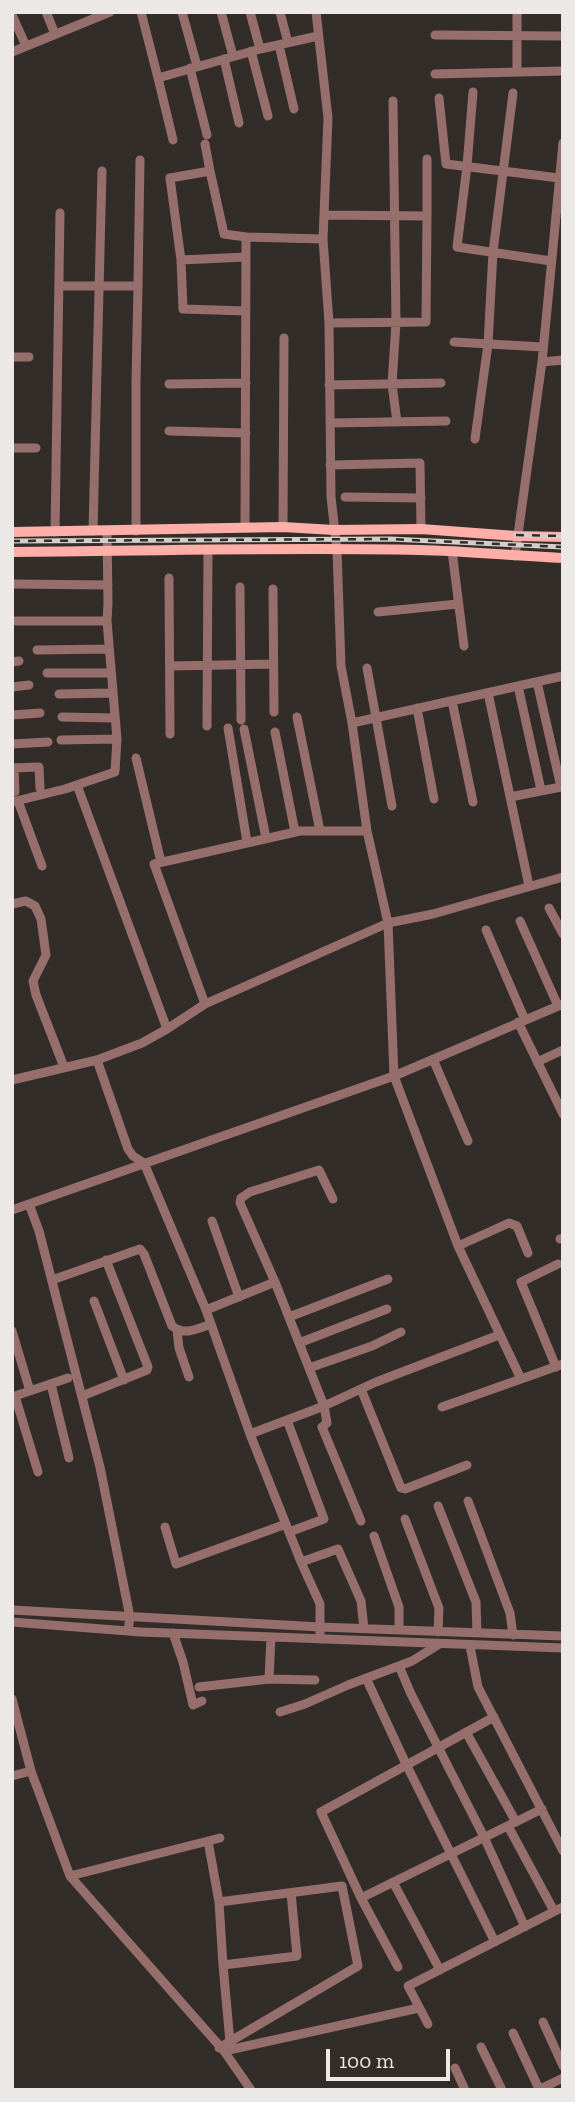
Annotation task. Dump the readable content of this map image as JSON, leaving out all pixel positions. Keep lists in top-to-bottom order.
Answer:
{
  "scale_bar": "100 m"
}
